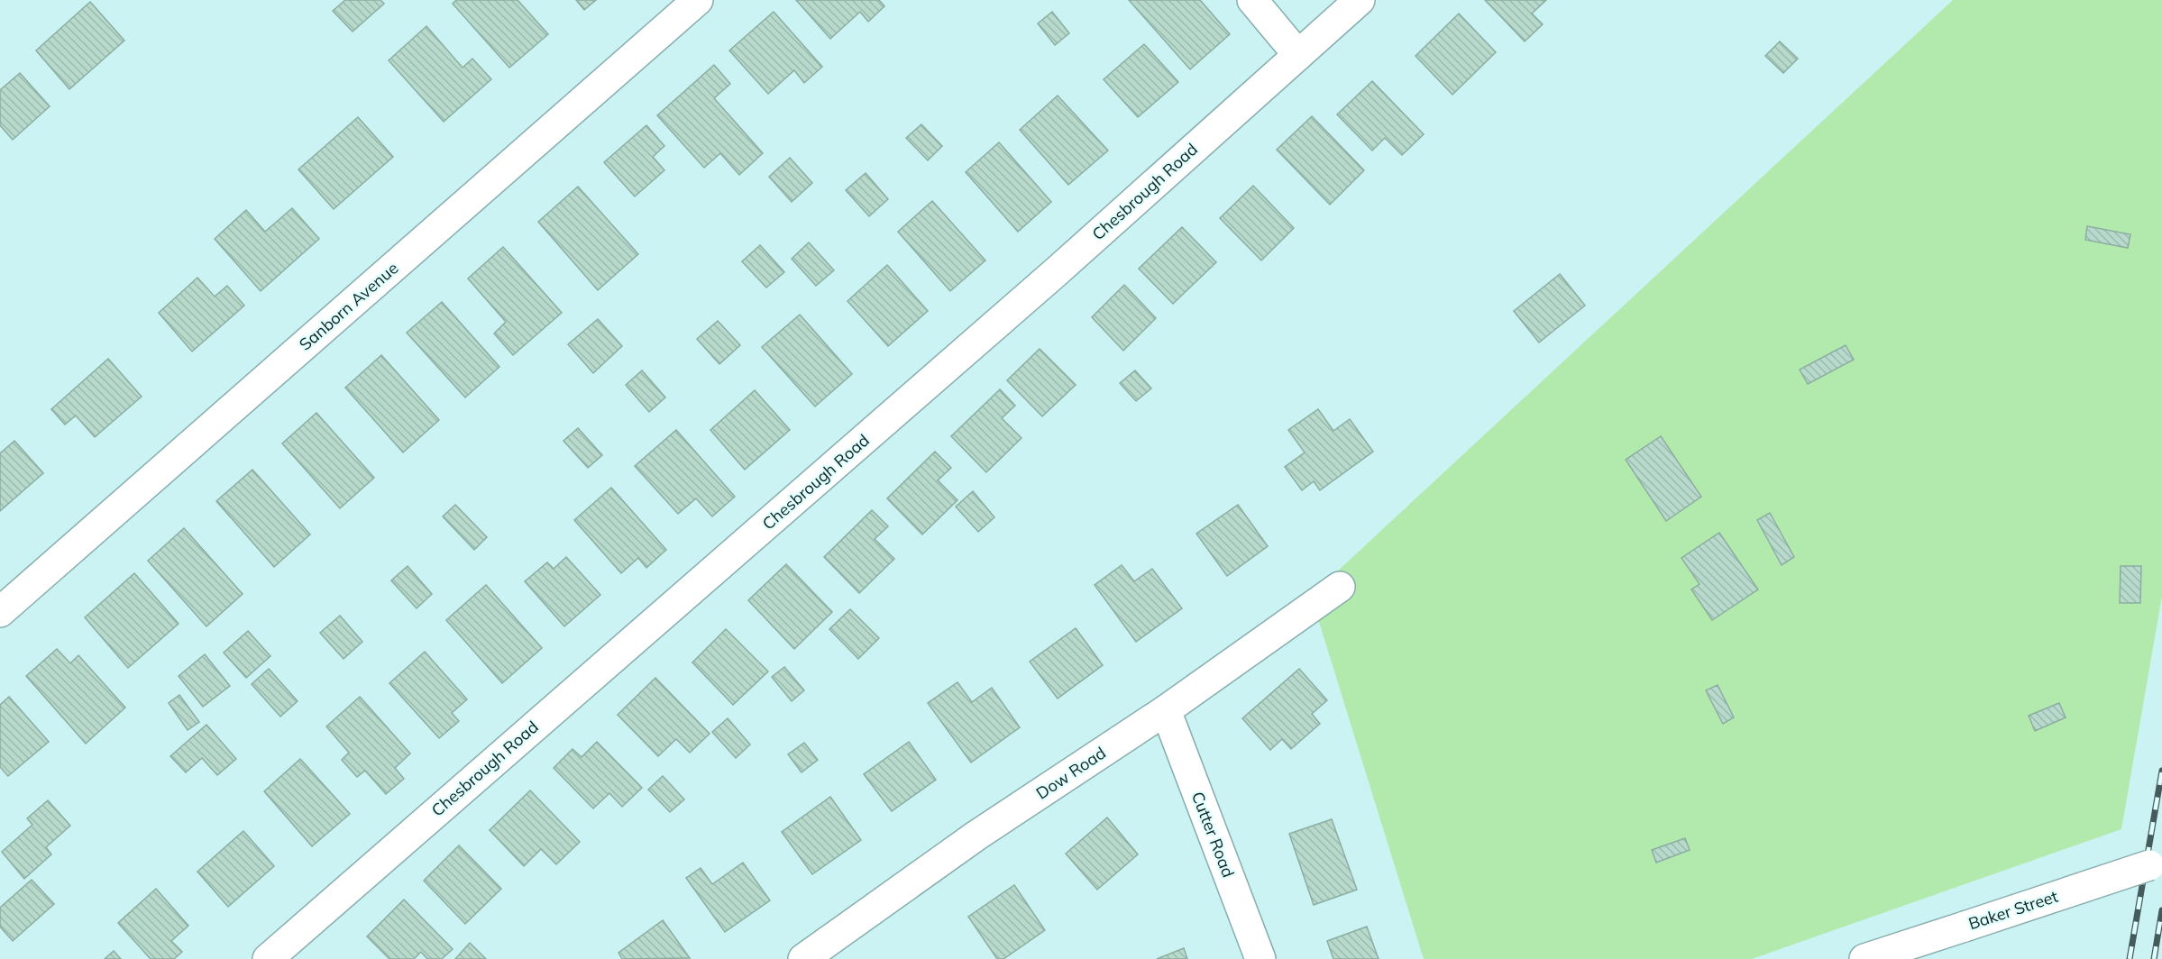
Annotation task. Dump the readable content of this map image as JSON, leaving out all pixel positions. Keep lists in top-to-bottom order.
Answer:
{
  "streets": {
    "street": [
      "Chesbrough Road",
      "Sanborn Avenue",
      "Dow Road",
      "Cutter Road",
      "Baker Street"
    ]
  },
  "crossings": [
    ["Dow Road", "Cutter Road"]
  ]
}
